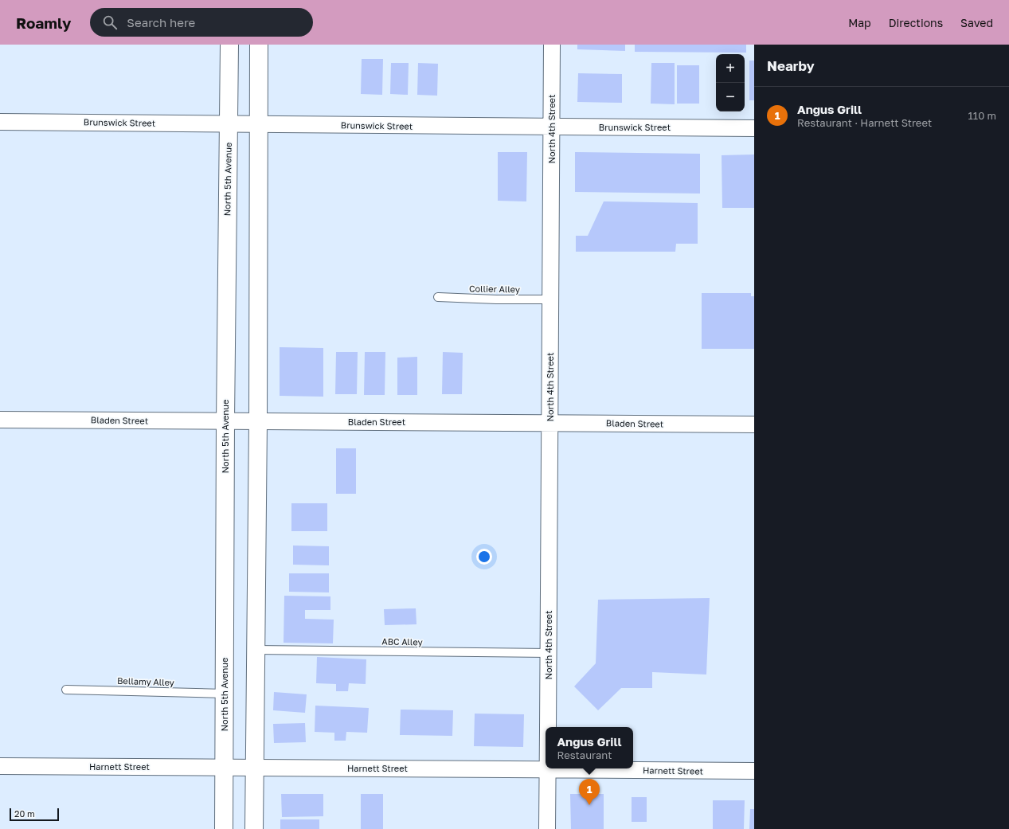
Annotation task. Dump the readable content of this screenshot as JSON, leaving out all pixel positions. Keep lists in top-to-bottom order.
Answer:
{
  "streets": {
    "street": [
      "Brunswick Street",
      "North 4th Street",
      "North 5th Avenue",
      "Bladen Street",
      "Harnett Street"
    ],
    "lane": ["Collier Alley", "ABC Alley", "Bellamy Alley"]
  },
  "crossings": [
    ["Brunswick Street", "North 4th Street"],
    ["Brunswick Street", "North 5th Avenue"],
    ["North 4th Street", "Collier Alley"],
    ["North 4th Street", "Bladen Street"],
    ["North 4th Street", "ABC Alley"],
    ["North 4th Street", "Harnett Street"],
    ["North 5th Avenue", "Bladen Street"],
    ["North 5th Avenue", "Bellamy Alley"],
    ["North 5th Avenue", "Harnett Street"]
  ],
  "scale_bar": "20 m",
  "page": {
    "header": "Roamly",
    "search": "Search here",
    "nav": ["Map", "Directions", "Saved"],
    "heading": "Nearby",
    "map_buttons": ["+", "−"],
    "list": [
      {
        "mark": "1",
        "name": "Angus Grill",
        "note": "Restaurant · Harnett Street",
        "value": "110 m"
      }
    ],
    "popup": ["Angus Grill", "Restaurant"],
    "pins": "1",
    "scale": "20 m"
  }
}
